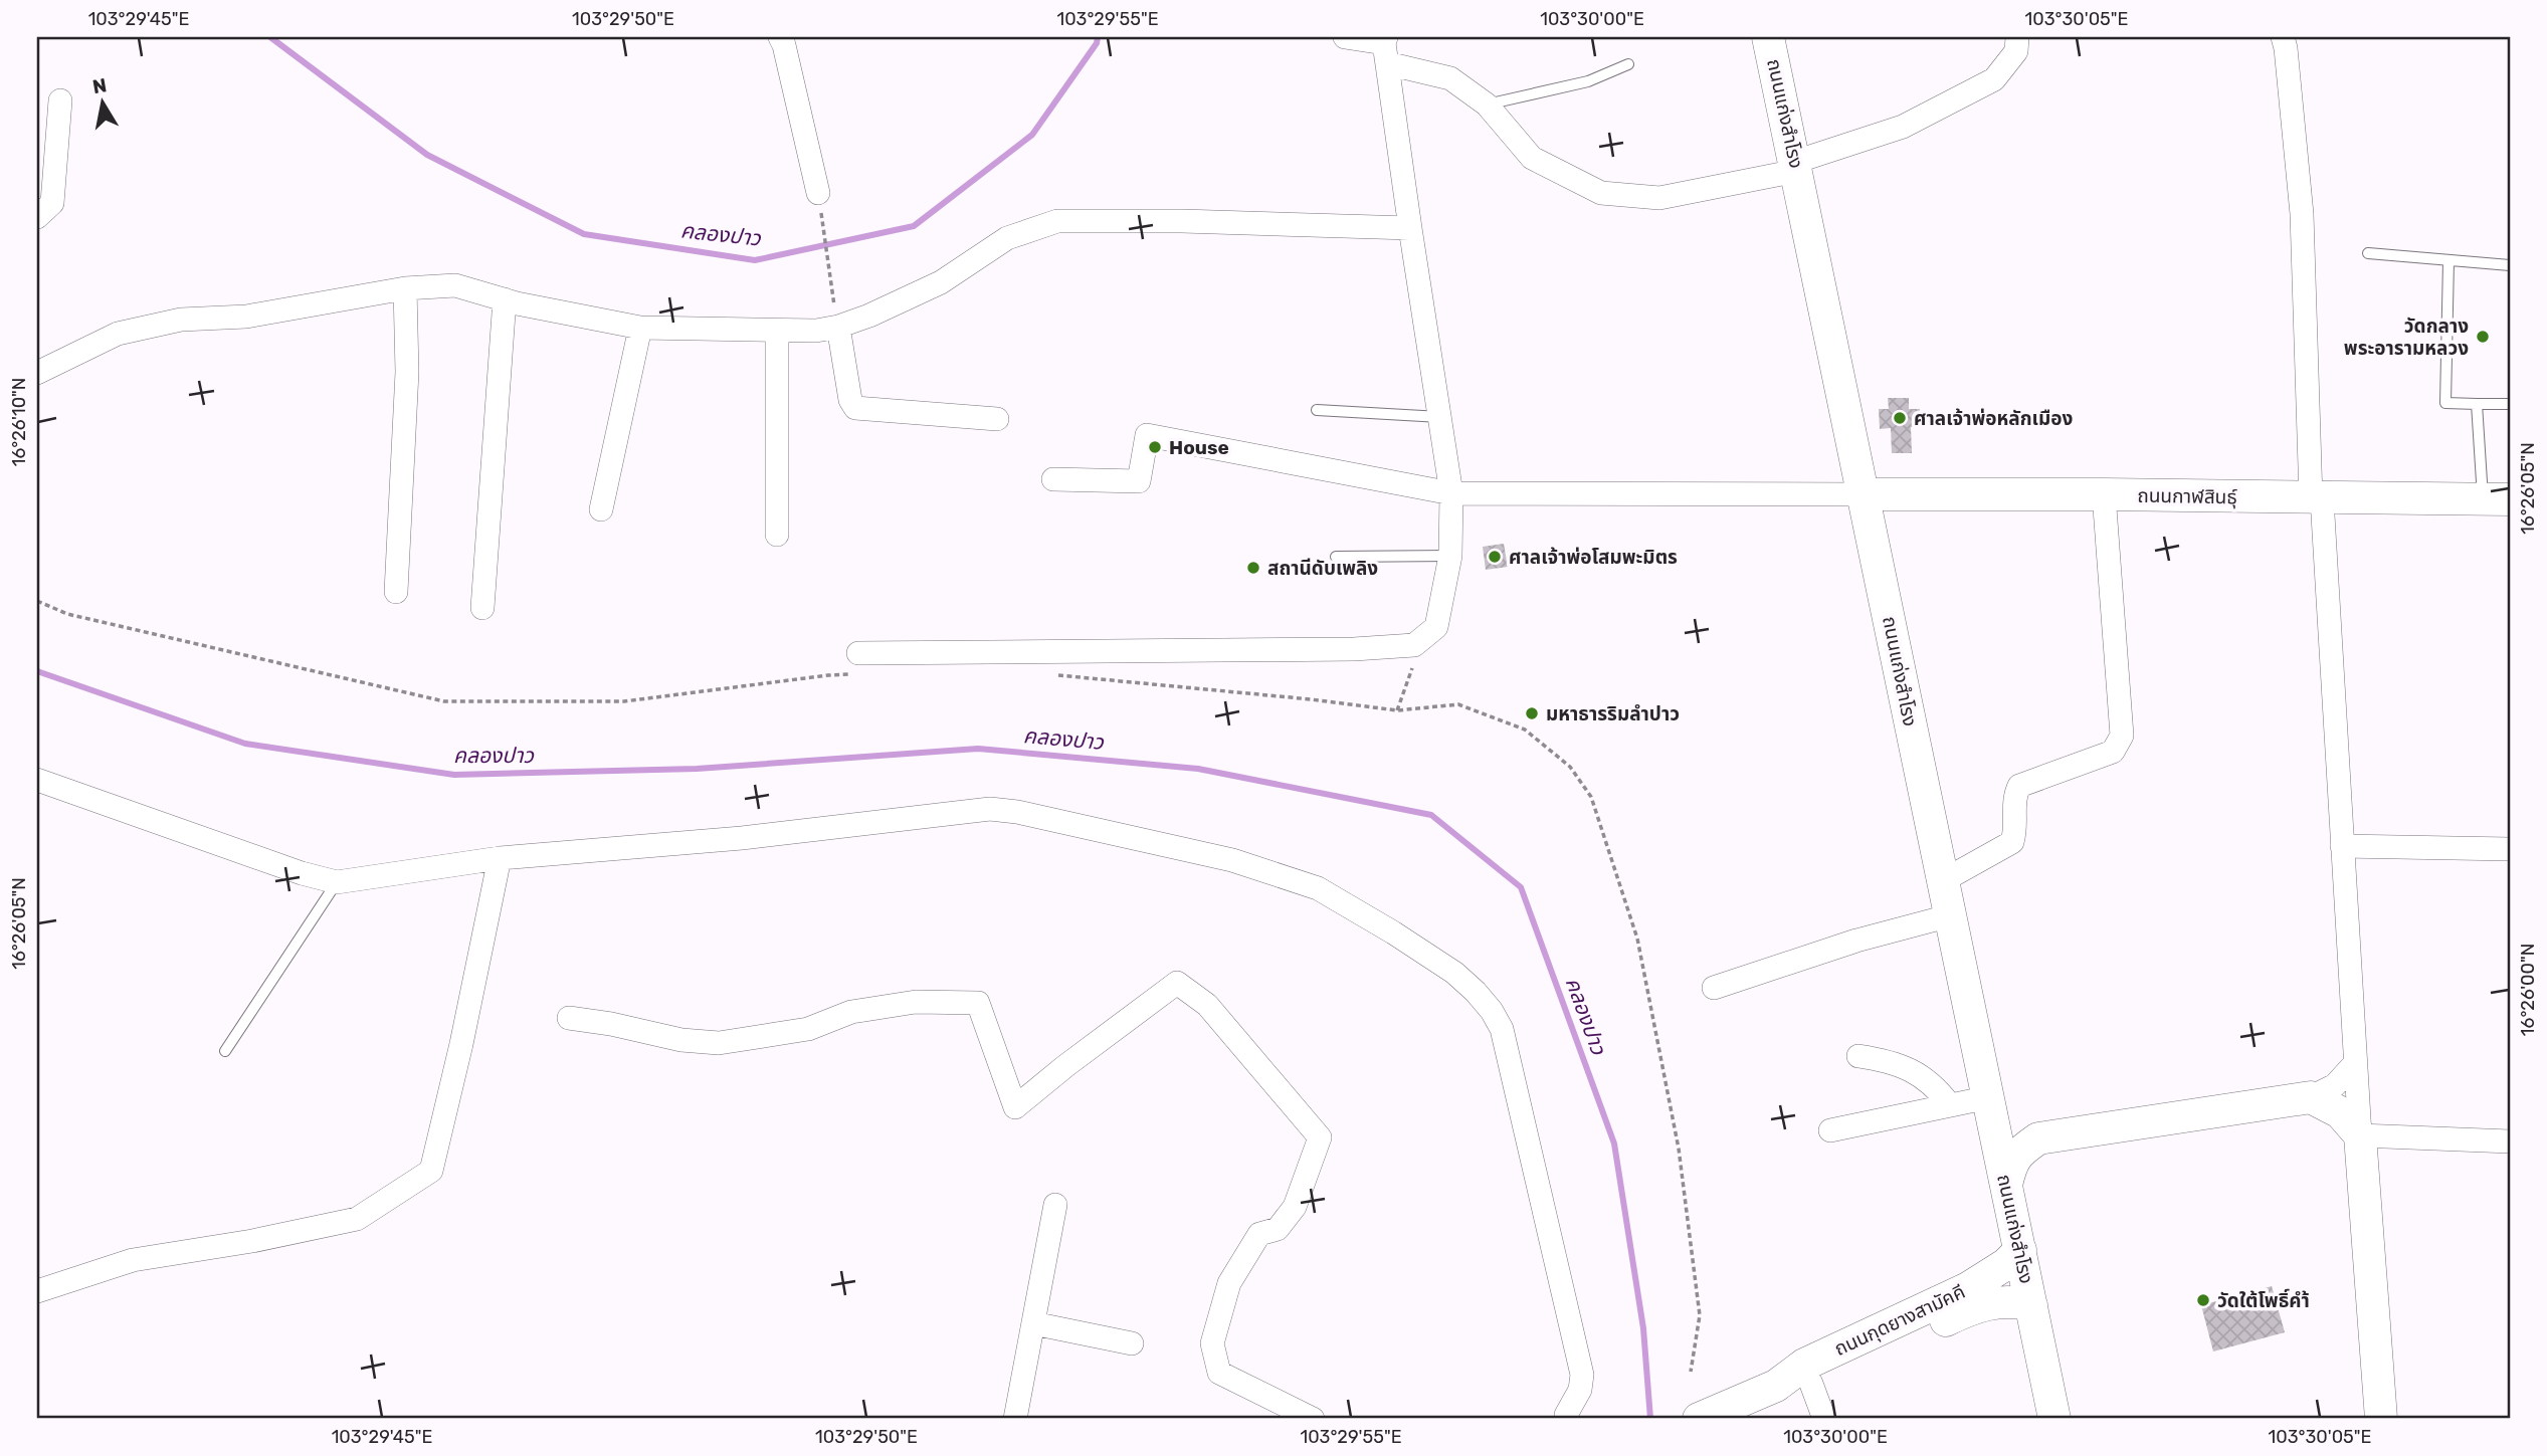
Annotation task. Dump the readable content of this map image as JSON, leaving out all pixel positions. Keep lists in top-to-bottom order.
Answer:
{
  "streets": {
    "main road": ["ถนนแก่งสำโรง", "ถนนกาฬสินธุ์", "ถนนกุดยางสามัคคี"]
  },
  "crossings": [
    ["ถนนแก่งสำโรง", "ถนนกาฬสินธุ์"],
    ["ถนนแก่งสำโรง", "ถนนกุดยางสามัคคี"]
  ],
  "water": ["คลองปาว"],
  "places": [
    "วัดกลาง พระอารามหลวง",
    "ศาลเจ้าพ่อหลักเมือง",
    "House",
    "ศาลเจ้าพ่อโสมพะมิตร",
    "สถานีดับเพลิง",
    "มหาธารริมลำปาว",
    "วัดใต้โพธิ์คำ้"
  ],
  "north": "top",
  "coordinates": [
    "103°29'45\"E",
    "103°29'50\"E",
    "103°29'55\"E",
    "103°30'00\"E",
    "103°30'05\"E",
    "16°26'10\"N",
    "16°26'05\"N",
    "16°26'00\"N"
  ]
}
